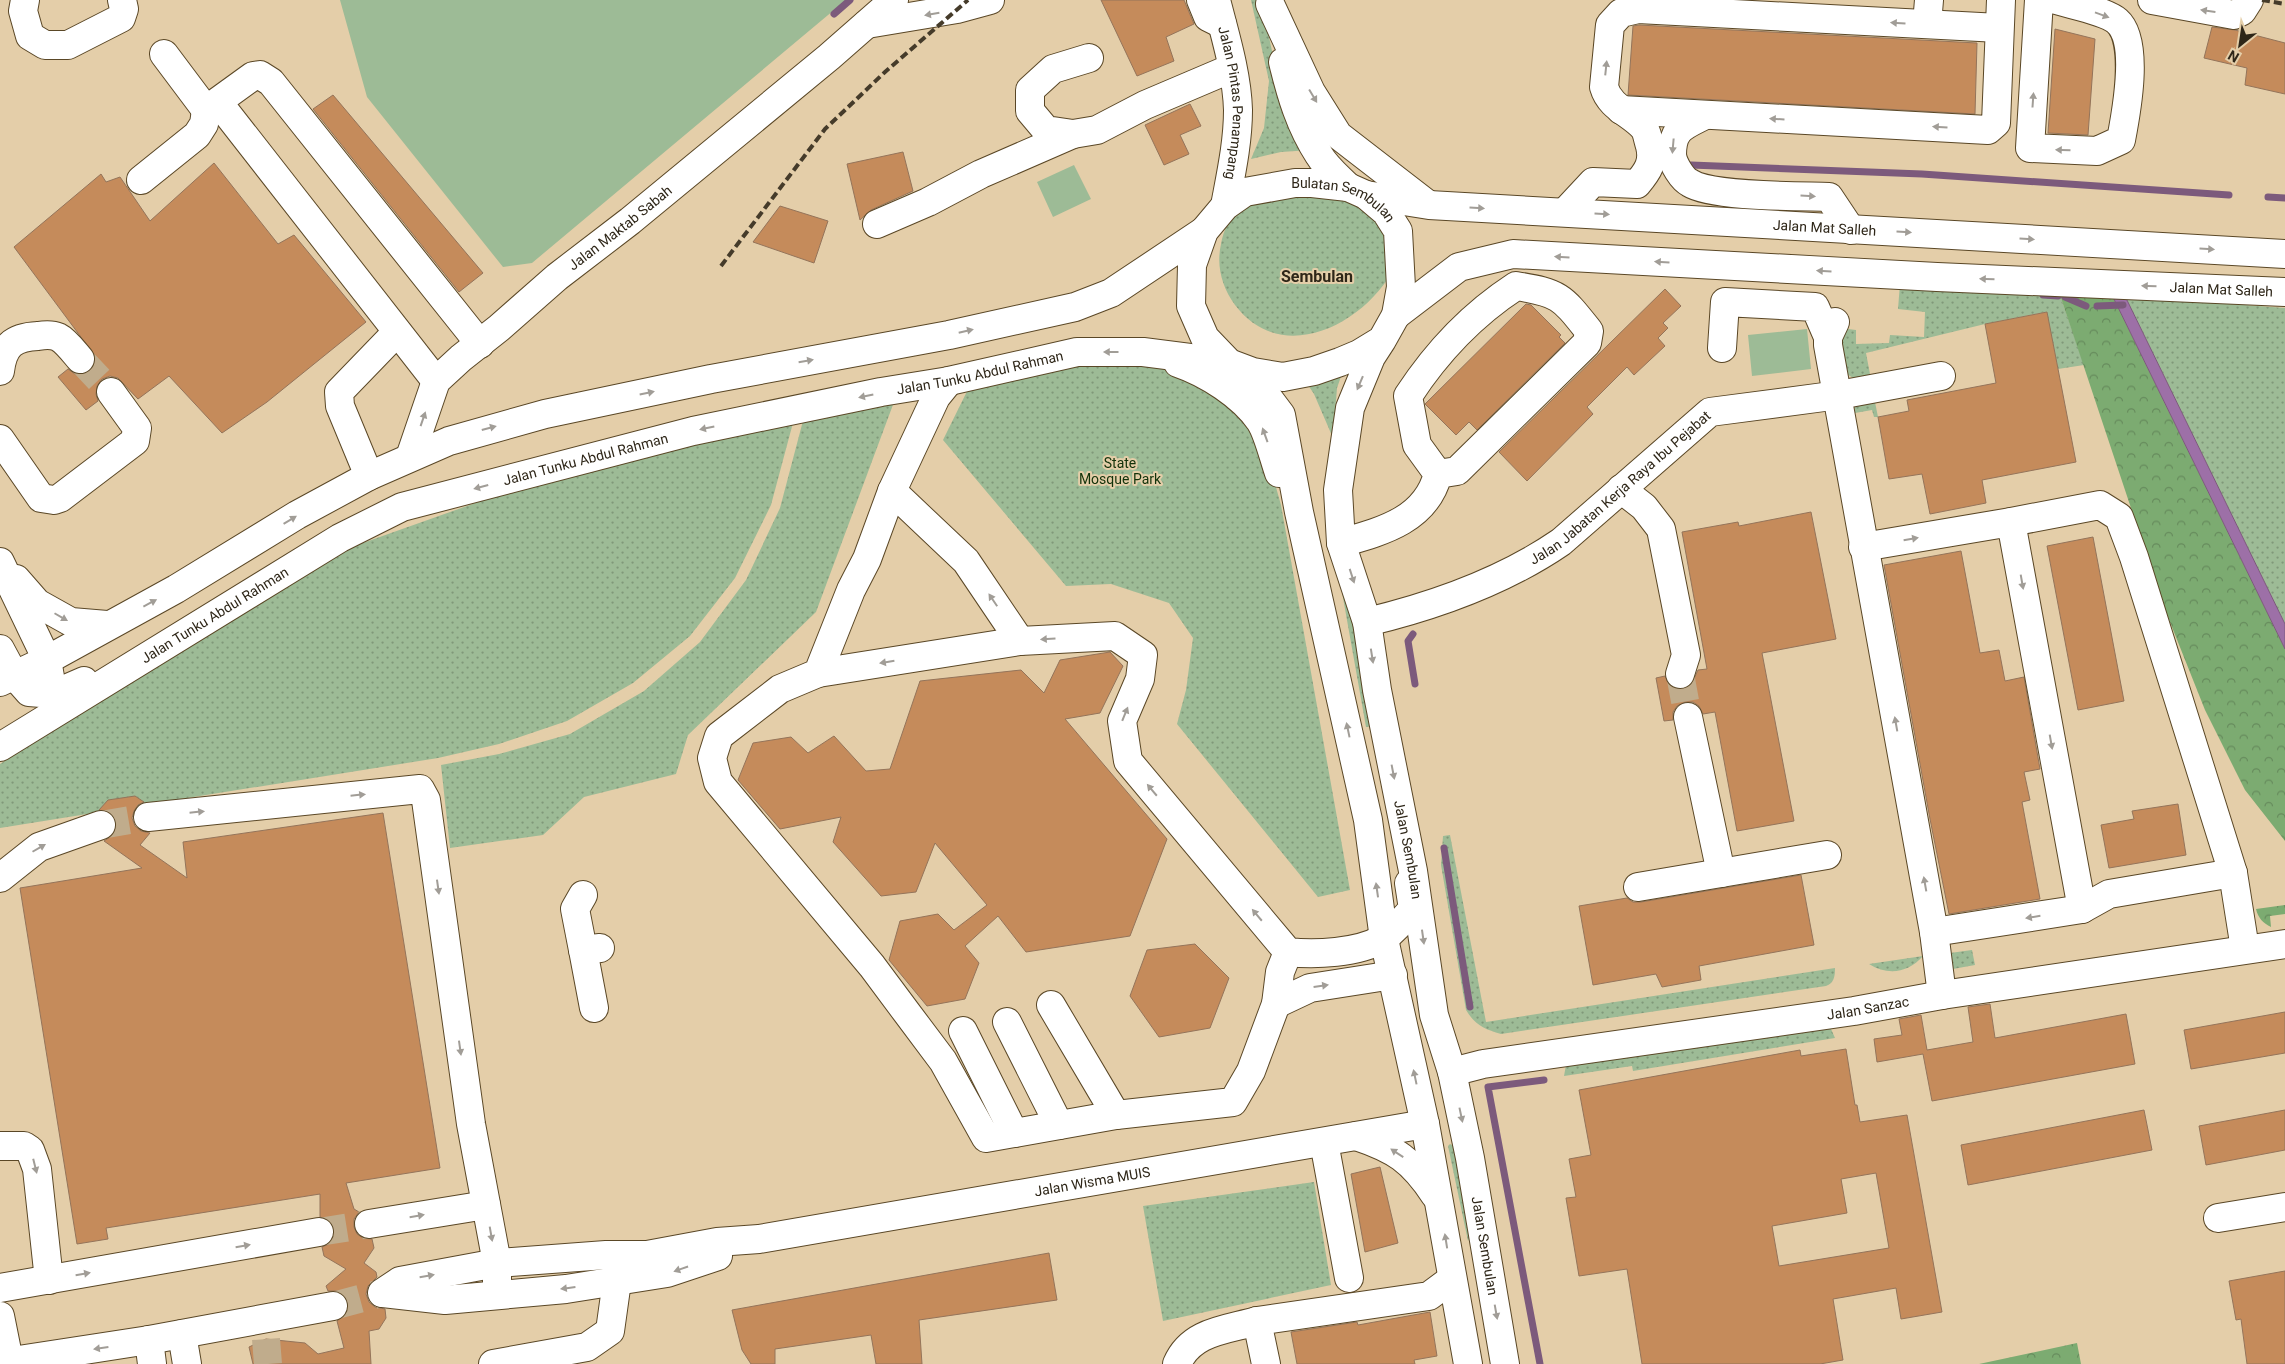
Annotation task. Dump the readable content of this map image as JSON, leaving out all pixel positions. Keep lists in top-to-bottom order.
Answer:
{
  "streets": {
    "main road": [
      "Jalan Pintas Penampang",
      "Bulatan Sembulan",
      "Jalan Maktab Sabah",
      "Jalan Mat Salleh",
      "Jalan Tunku Abdul Rahman",
      "Jalan Jabatan Kerja Raya Ibu Pejabat",
      "Jalan Sembulan",
      "Jalan Sanzac",
      "Jalan Wisma MUIS"
    ]
  },
  "crossings": [
    ["Jalan Pintas Penampang", "Bulatan Sembulan"],
    ["Bulatan Sembulan", "Jalan Mat Salleh"],
    ["Bulatan Sembulan", "Jalan Tunku Abdul Rahman"],
    ["Bulatan Sembulan", "Jalan Sembulan"],
    ["Jalan Jabatan Kerja Raya Ibu Pejabat", "Jalan Sembulan"],
    ["Jalan Sembulan", "Jalan Sanzac"]
  ],
  "districts": ["Sembulan"],
  "parks": ["State Mosque Park"],
  "north": "bottom left"
}
